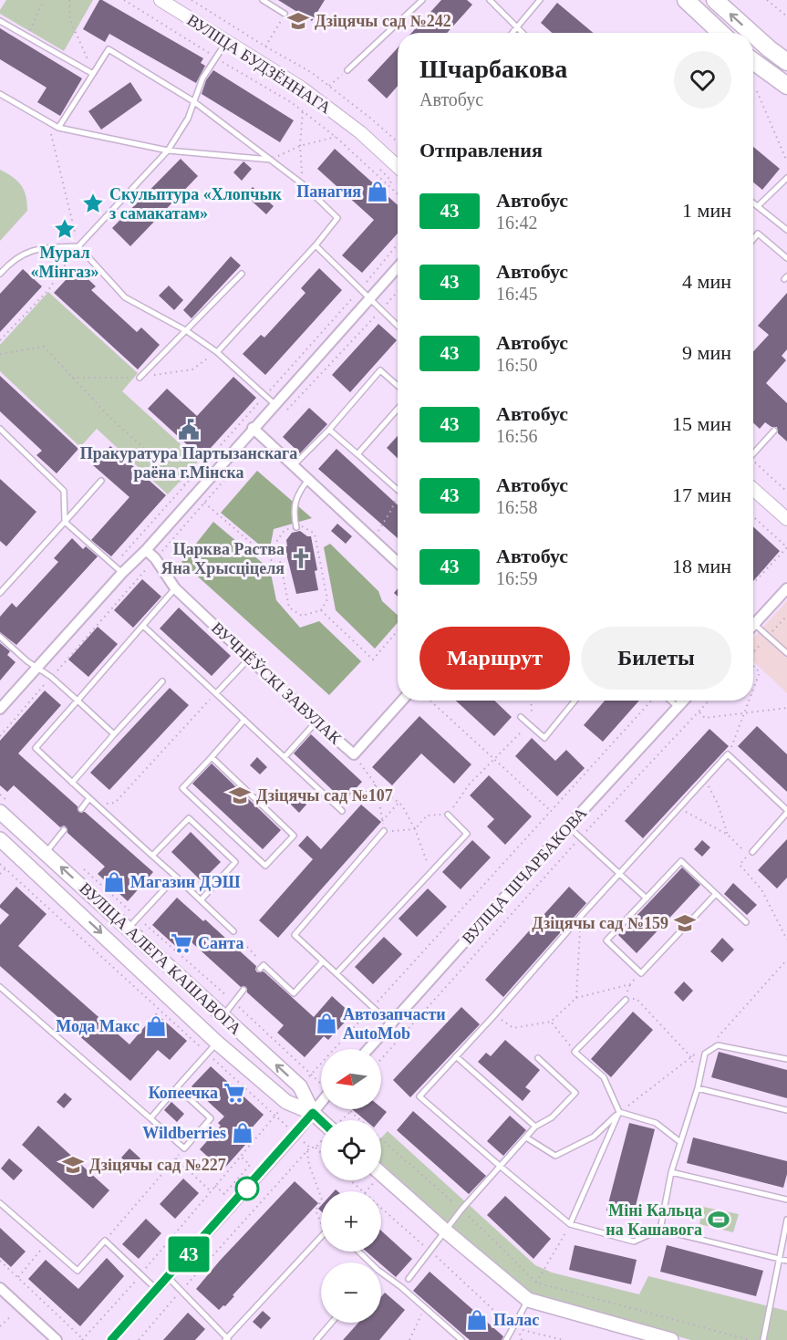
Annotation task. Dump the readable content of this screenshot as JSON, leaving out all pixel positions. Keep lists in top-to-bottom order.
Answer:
{
  "streets": {
    "main road": ["ВУЛІЦА АЛЕГА КАШАВОГА"],
    "street": ["ВУЛІЦА БУДЗЁННАГА", "ВУЧНЁЎСКІ ЗАВУЛАК", "ВУЛІЦА ШЧАРБАКОВА"]
  },
  "places": {
    "school or university": [
      "Дзіцячы сад №242",
      "Дзіцячы сад №107",
      "Дзіцячы сад №159",
      "Дзіцячы сад №227"
    ],
    "shop": [
      "Панагия",
      "Магазин ДЭШ",
      "Автозапчасти AutoMob",
      "Мода Макс",
      "Wildberries",
      "Палас"
    ],
    "place": ["Скульптура «Хлопчык з самакатам»", "Мурал «Мінгаз»"],
    "public building": ["Пракуратура Партызанскага раёна г.Мінска"],
    "church": ["Царква Раства Яна Хрысціцеля"],
    "supermarket": ["Санта", "Копеечка"],
    "sports": ["Міні Кальца на Кашавога"]
  },
  "lines": ["bus line 43"],
  "north": "left",
  "page": {
    "on_map": "43",
    "heading": [
      ["Шчарбакова", "Автобус"],
      "Отправления"
    ],
    "list": [
      {
        "mark": "43",
        "name": "Автобус",
        "note": "16:42",
        "value": "1 мин"
      },
      {
        "mark": "43",
        "name": "Автобус",
        "note": "16:45",
        "value": "4 мин"
      },
      {
        "mark": "43",
        "name": "Автобус",
        "note": "16:50",
        "value": "9 мин"
      },
      {
        "mark": "43",
        "name": "Автобус",
        "note": "16:56",
        "value": "15 мин"
      },
      {
        "mark": "43",
        "name": "Автобус",
        "note": "16:58",
        "value": "17 мин"
      },
      {
        "mark": "43",
        "name": "Автобус",
        "note": "16:59",
        "value": "18 мин"
      }
    ],
    "buttons": ["Маршрут", "Билеты"],
    "map_buttons": ["+", "−"]
  }
}
